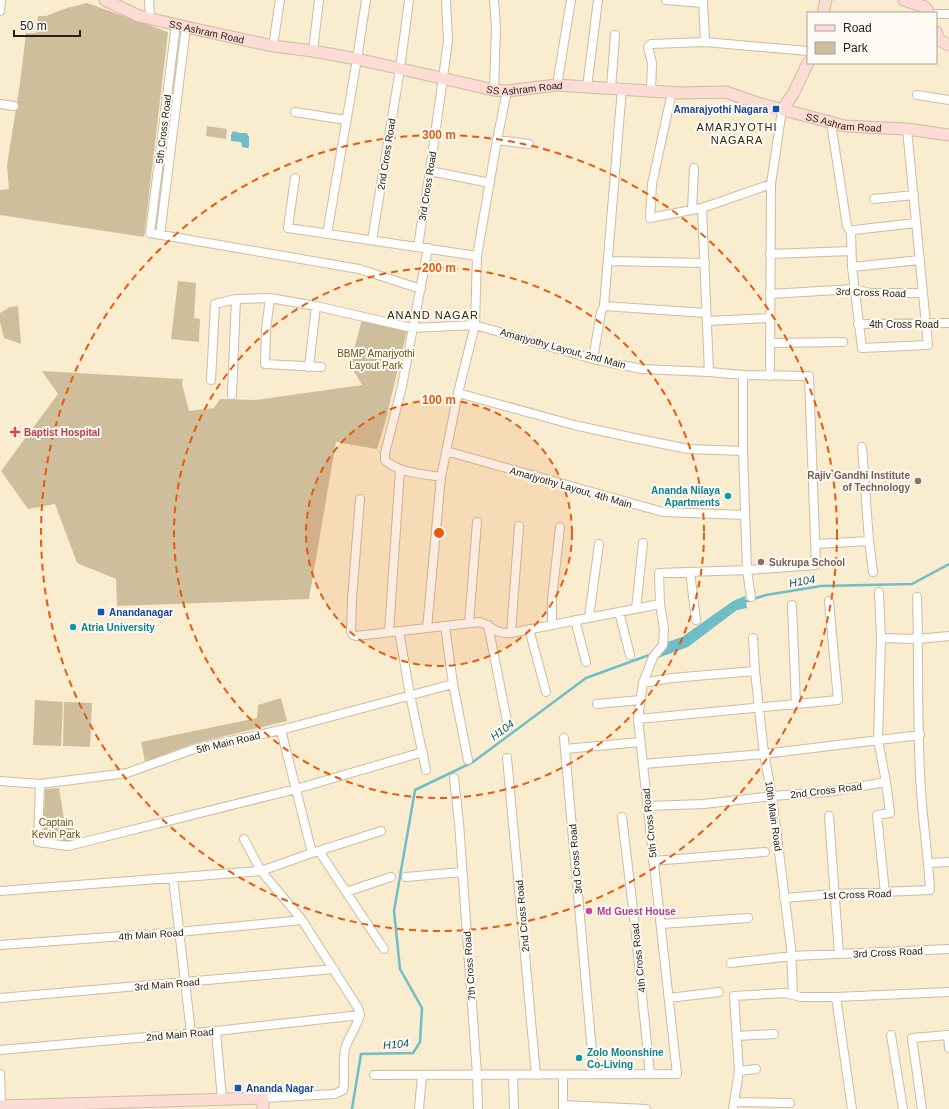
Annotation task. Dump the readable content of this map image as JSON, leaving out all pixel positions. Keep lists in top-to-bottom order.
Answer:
{
  "streets": {
    "street": [
      "SS Ashram Road",
      "5th Cross Road",
      "2nd Cross Road",
      "3rd Cross Road",
      "4th Cross Road",
      "Amarjyothy Layout, 2nd Main",
      "Amarjyothy Layout, 4th Main",
      "5th Main Road",
      "10th Main Road",
      "1st Cross Road",
      "4th Main Road",
      "7th Cross Road",
      "3rd Main Road",
      "2nd Main Road"
    ]
  },
  "crossings": [
    ["SS Ashram Road", "5th Cross Road"],
    ["SS Ashram Road", "2nd Cross Road"],
    ["SS Ashram Road", "3rd Cross Road"],
    ["5th Cross Road", "2nd Cross Road"],
    ["5th Cross Road", "4th Cross Road"],
    ["2nd Cross Road", "10th Main Road"],
    ["3rd Cross Road", "10th Main Road"],
    ["10th Main Road", "1st Cross Road"]
  ],
  "districts": ["AMARJYOTHI NAGARA", "ANAND NAGAR"],
  "water": ["H104"],
  "parks": ["BBMP Amarjyothi Layout Park", "Captain Kevin Park"],
  "places": {
    "transit": ["Amarajyothi Nagara", "Anandanagar", "Ananda Nagar"],
    "health": ["Baptist Hospital"],
    "other": [
      "Rajiv Gandhi Institute of Technology",
      "Ananda Nilaya Apartments",
      "Sukrupa School",
      "Atria University",
      "Md Guest House",
      "Zolo Moonshine Co-Living"
    ]
  },
  "legend": ["Road", "Park"],
  "scale_bar": "50 m",
  "rings": ["300 m", "200 m", "100 m"]
}
